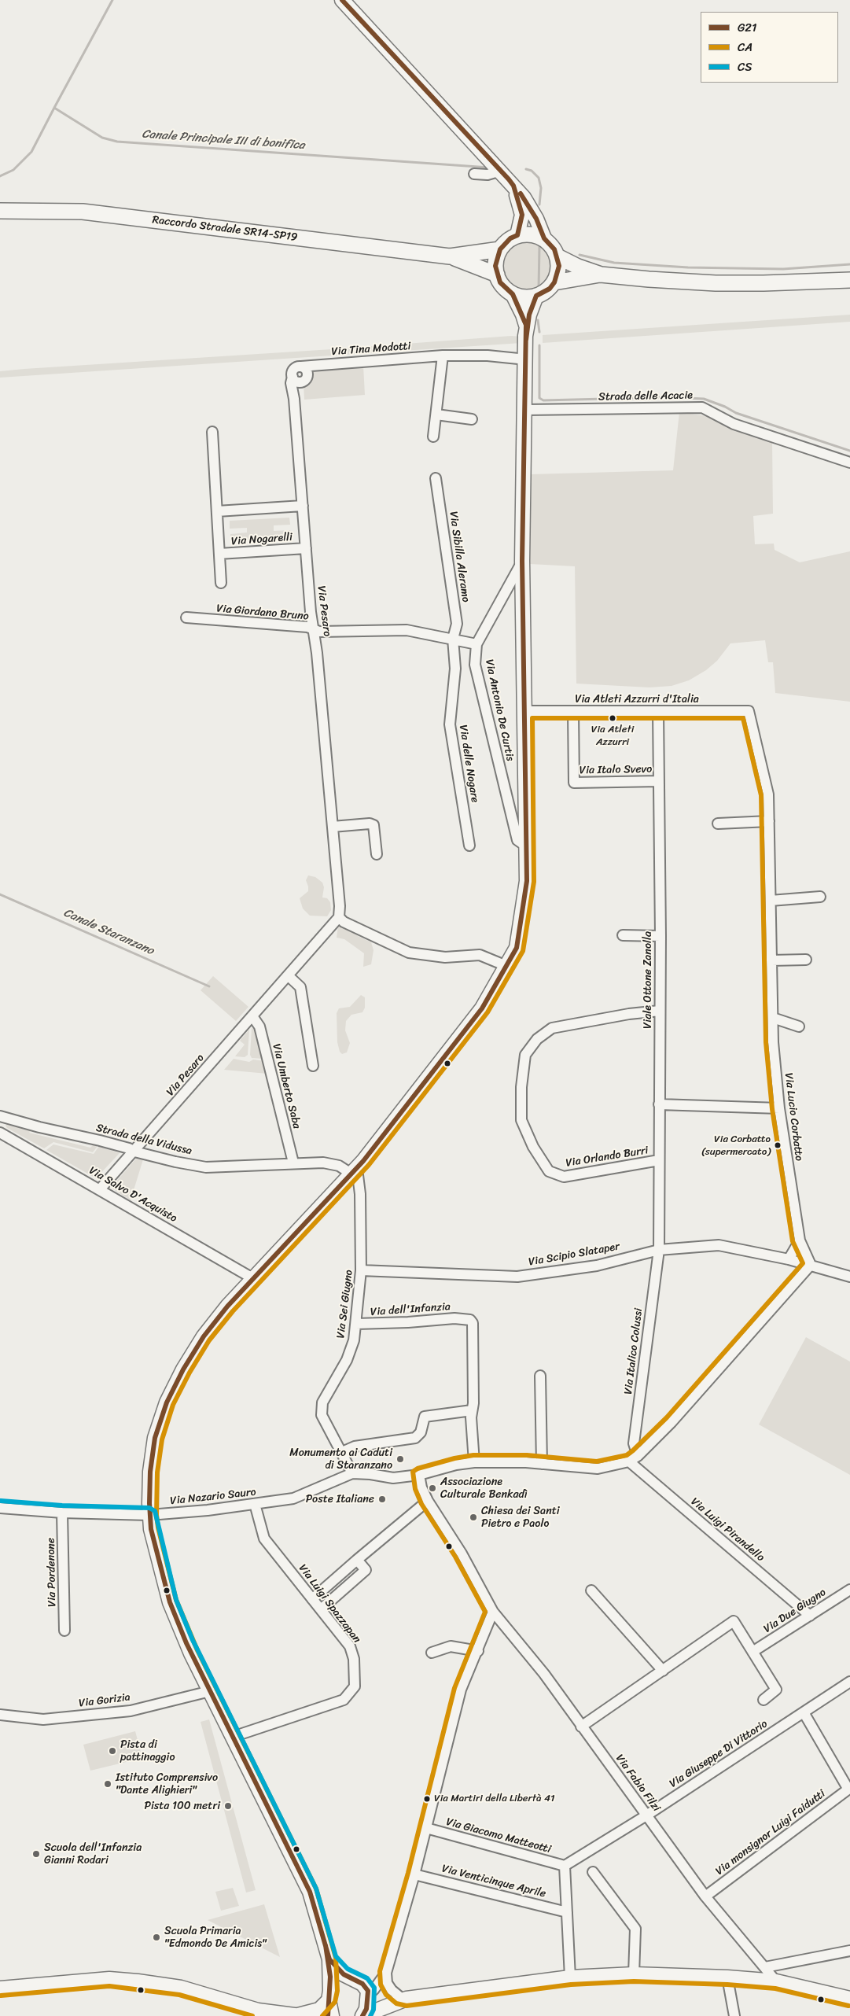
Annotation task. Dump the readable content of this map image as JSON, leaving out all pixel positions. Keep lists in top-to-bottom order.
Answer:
{
  "streets": {
    "main road": ["Raccordo Stradale SR14-SP19"],
    "street": [
      "Via Tina Modotti",
      "Strada delle Acacie",
      "Via Nogarelli",
      "Via Sibilla Aleramo",
      "Via Pesaro",
      "Via Giordano Bruno",
      "Via Atleti Azzurri d'Italia",
      "Via Antonio De Curtis",
      "Via delle Nogare",
      "Via Italo Svevo",
      "Viale Ottone Zanolla",
      "Via Umberto Saba",
      "Via Lucio Corbatto",
      "Strada della Vidussa",
      "Via Orlando Burri",
      "Via Salvo D'Acquisto",
      "Via Scipio Slataper",
      "Via Sei Giugno",
      "Via dell'Infanzia",
      "Via Italico Colussi",
      "Via Nazario Sauro",
      "Via Luigi Pirandello",
      "Via Pordenone",
      "Via Luigi Spazzapan",
      "Via Due Giugno",
      "Via Gorizia",
      "Via Giuseppe Di Vittorio",
      "Via Fabio Filzi",
      "Via monsignor Luigi Faidutti",
      "Via Giacomo Matteotti",
      "Via Venticinque Aprile"
    ]
  },
  "crossings": [
    ["Via Tina Modotti", "Via Pesaro"],
    ["Via Nogarelli", "Via Pesaro"],
    ["Via Sibilla Aleramo", "Via Giordano Bruno"],
    ["Via Sibilla Aleramo", "Via delle Nogare"],
    ["Via Pesaro", "Via Giordano Bruno"],
    ["Via Pesaro", "Via Umberto Saba"],
    ["Via Pesaro", "Strada della Vidussa"],
    ["Via Pesaro", "Via Salvo D'Acquisto"],
    ["Via Giordano Bruno", "Via Antonio De Curtis"],
    ["Via Giordano Bruno", "Via delle Nogare"],
    ["Via Atleti Azzurri d'Italia", "Via Italo Svevo"],
    ["Via Atleti Azzurri d'Italia", "Viale Ottone Zanolla"],
    ["Via Atleti Azzurri d'Italia", "Via Lucio Corbatto"],
    ["Via Italo Svevo", "Viale Ottone Zanolla"],
    ["Viale Ottone Zanolla", "Via Orlando Burri"],
    ["Viale Ottone Zanolla", "Via Scipio Slataper"],
    ["Viale Ottone Zanolla", "Via Italico Colussi"],
    ["Via Umberto Saba", "Strada della Vidussa"],
    ["Via Lucio Corbatto", "Via Scipio Slataper"],
    ["Strada della Vidussa", "Via Sei Giugno"],
    ["Via Scipio Slataper", "Via Sei Giugno"],
    ["Via Scipio Slataper", "Via Italico Colussi"],
    ["Via Sei Giugno", "Via dell'Infanzia"],
    ["Via Sei Giugno", "Via Nazario Sauro"],
    ["Via Nazario Sauro", "Via Pordenone"],
    ["Via Nazario Sauro", "Via Luigi Spazzapan"],
    ["Via Luigi Pirandello", "Via Due Giugno"],
    ["Via Giuseppe Di Vittorio", "Via Fabio Filzi"],
    ["Via Giuseppe Di Vittorio", "Via Giacomo Matteotti"],
    ["Via Fabio Filzi", "Via monsignor Luigi Faidutti"]
  ],
  "water": ["Canale Principale III di bonifica", "Canale Staranzano"],
  "places": [
    "Via Atleti Azzurri",
    "Via Corbatto (supermercato)",
    "Monumento ai Caduti di Staranzano",
    "Associazione Culturale Benkadì",
    "Poste Italiane",
    "Chiesa dei Santi Pietro e Paolo",
    "Pista di pattinaggio",
    "Istituto Comprensivo \"Dante Alighieri\"",
    "Via Martiri della Libertà 41",
    "Pista 100 metri",
    "Scuola dell'Infanzia Gianni Rodari",
    "Scuola Primaria \"Edmondo De Amicis\""
  ],
  "lines": ["transit line G21", "transit line CA", "transit line CS"],
  "legend": ["G21", "CA", "CS"]
}
